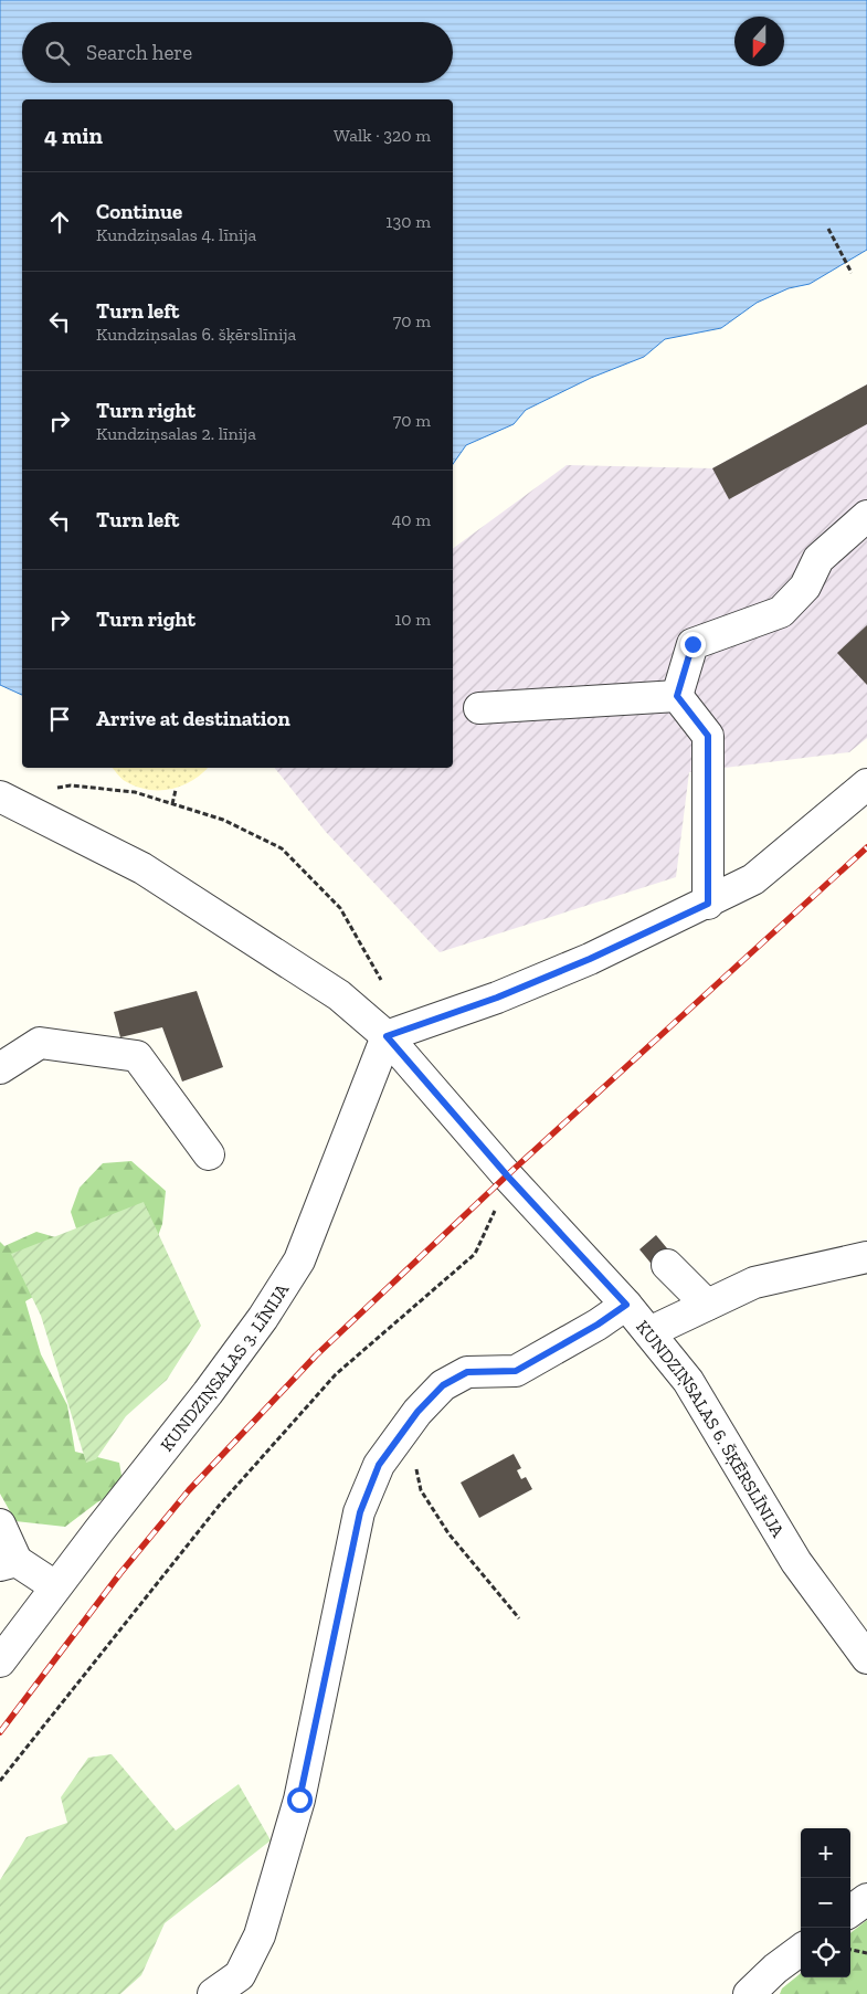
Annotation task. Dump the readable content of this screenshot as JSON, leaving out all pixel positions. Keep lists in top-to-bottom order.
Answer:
{
  "streets": {
    "street": ["KUNDZIŅSALAS 3. LĪNIJA", "KUNDZIŅSALAS 6. ŠĶĒRSLĪNIJA"]
  },
  "crossings": [
    ["KUNDZIŅSALAS 3. LĪNIJA", "KUNDZIŅSALAS 6. ŠĶĒRSLĪNIJA"]
  ],
  "north": "bottom",
  "page": {
    "search": "Search here",
    "heading": ["4 min", "Walk · 320 m"],
    "list": [
      ["Continue", "Kundziņsalas 4. līnija", "130 m"],
      ["Turn left", "Kundziņsalas 6. šķērslīnija", "70 m"],
      ["Turn right", "Kundziņsalas 2. līnija", "70 m"],
      ["Turn left", "40 m"],
      ["Turn right", "10 m"],
      "Arrive at destination"
    ],
    "map_buttons": ["+", "−"]
  }
}
